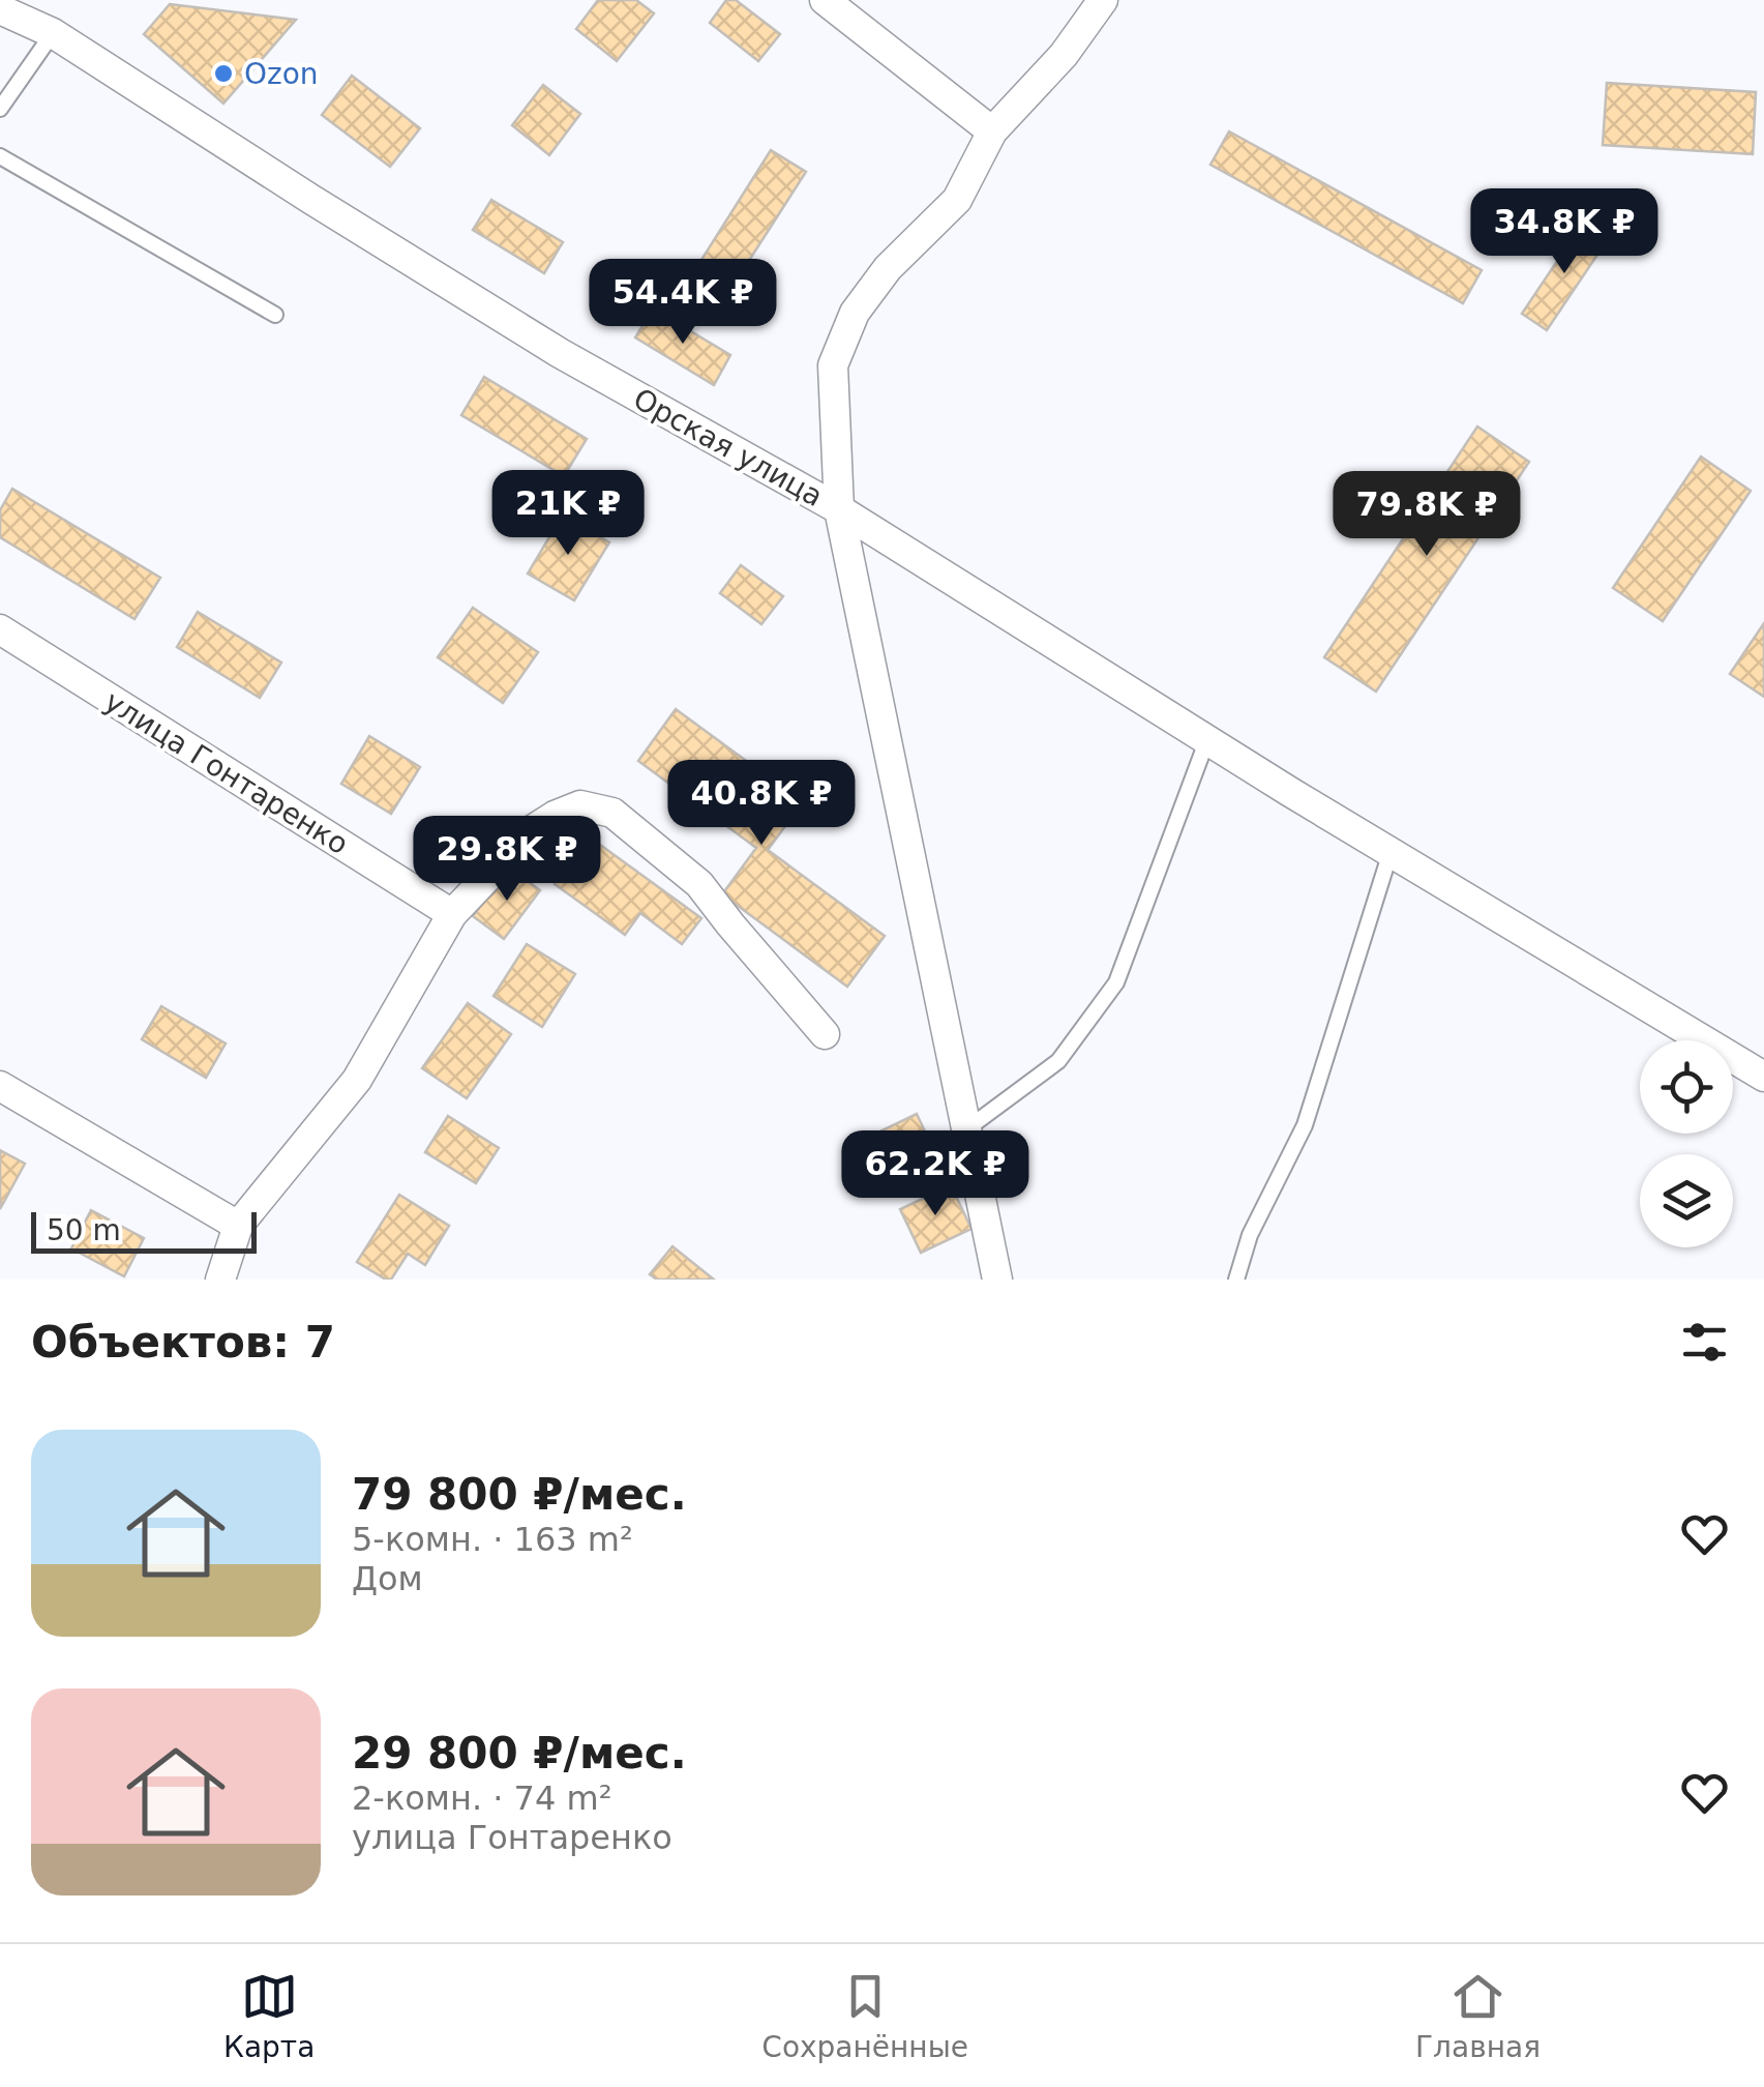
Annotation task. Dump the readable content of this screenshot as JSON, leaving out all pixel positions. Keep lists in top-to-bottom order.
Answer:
{
  "streets": {
    "street": ["Орская улица", "улица Гонтаренко"]
  },
  "places": ["Ozon"],
  "scale_bar": "50 m",
  "page": {
    "price": [
      "34.8K ₽",
      "54.4K ₽",
      "21K ₽",
      "79.8K ₽",
      "40.8K ₽",
      "29.8K ₽",
      "62.2K ₽"
    ],
    "scale": "50 m",
    "heading": "Объектов: 7",
    "list": [
      {
        "name": "79 800 ₽/мес.",
        "note": "5-комн. · 163 m² · Дом"
      },
      {
        "name": "29 800 ₽/мес.",
        "note": "2-комн. · 74 m² · улица Гонтаренко"
      }
    ],
    "tabs": ["Карта", "Сохранённые", "Главная"]
  }
}
